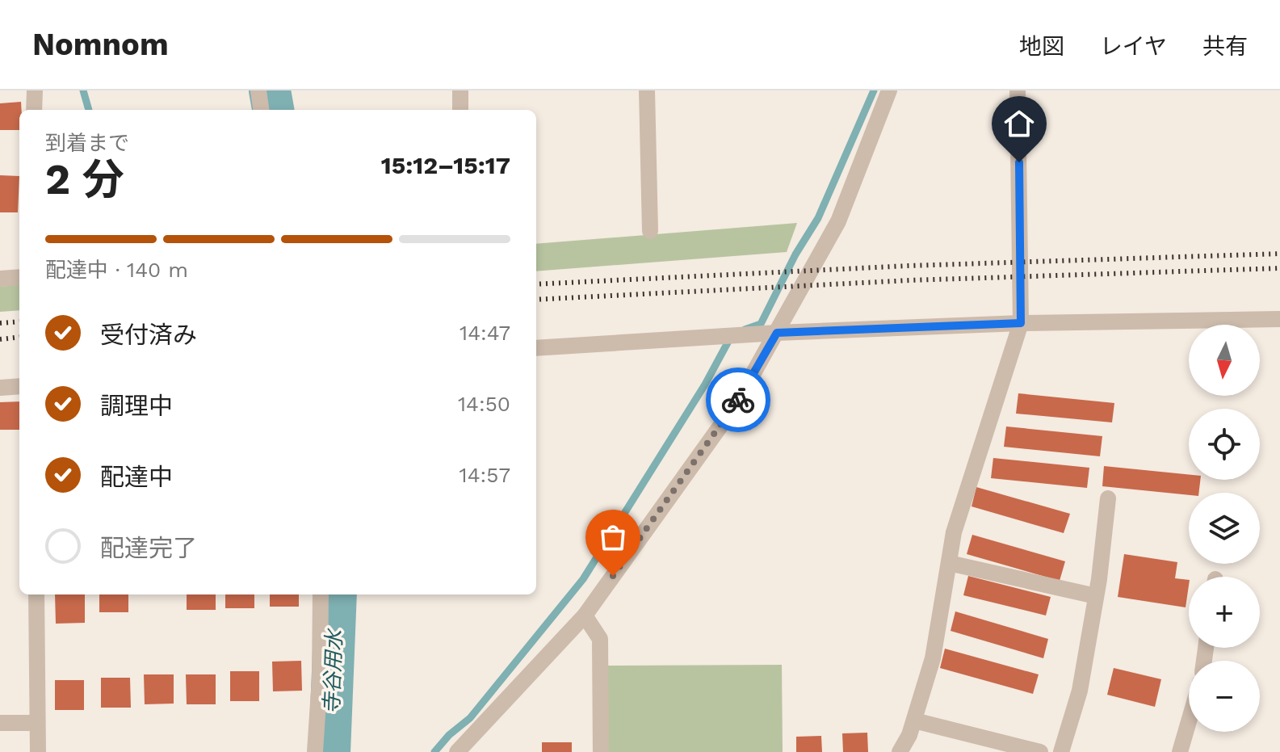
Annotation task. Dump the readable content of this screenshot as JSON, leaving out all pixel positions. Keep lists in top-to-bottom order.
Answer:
{
  "water": ["寺谷用水"],
  "north": "bottom",
  "page": {
    "header": "Nomnom",
    "nav": ["地図", "レイヤ", "共有"],
    "heading": ["2 分", "到着まで", "15:12–15:17"],
    "bar": "配達中 · 140 m",
    "list": [
      ["受付済み", "14:47"],
      ["調理中", "14:50"],
      ["配達中", "14:57"],
      "配達完了"
    ],
    "map_buttons": ["+", "−"]
  }
}
